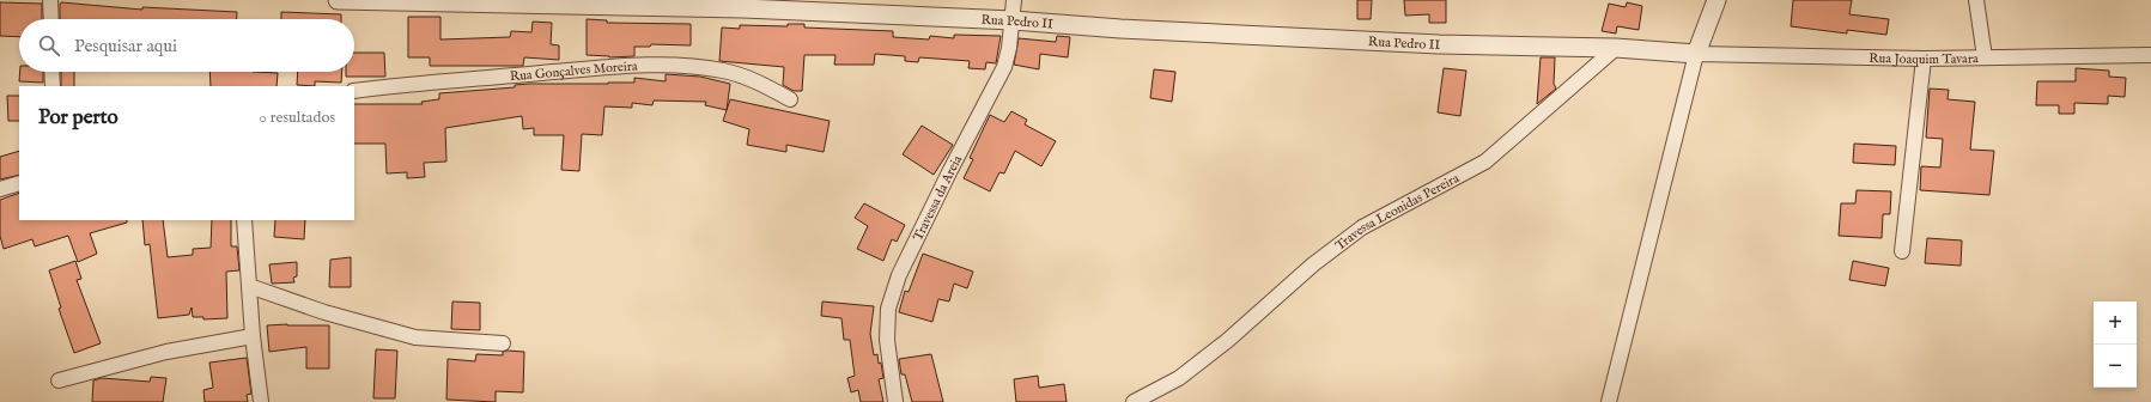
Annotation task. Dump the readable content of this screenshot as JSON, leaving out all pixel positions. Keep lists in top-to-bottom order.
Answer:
{
  "streets": {
    "street": [
      "Rua Pedro II",
      "Rua Joaquim Tavara",
      "Rua Gonçalves Moreira",
      "Travessa da Areia",
      "Travessa Leonidas Pereira"
    ]
  },
  "crossings": [
    ["Rua Pedro II", "Rua Joaquim Tavara"],
    ["Rua Pedro II", "Travessa da Areia"],
    ["Rua Pedro II", "Travessa Leonidas Pereira"]
  ],
  "page": {
    "search": "Pesquisar aqui",
    "heading": ["Por perto", "0 resultados"],
    "map_buttons": ["+", "−"]
  }
}
